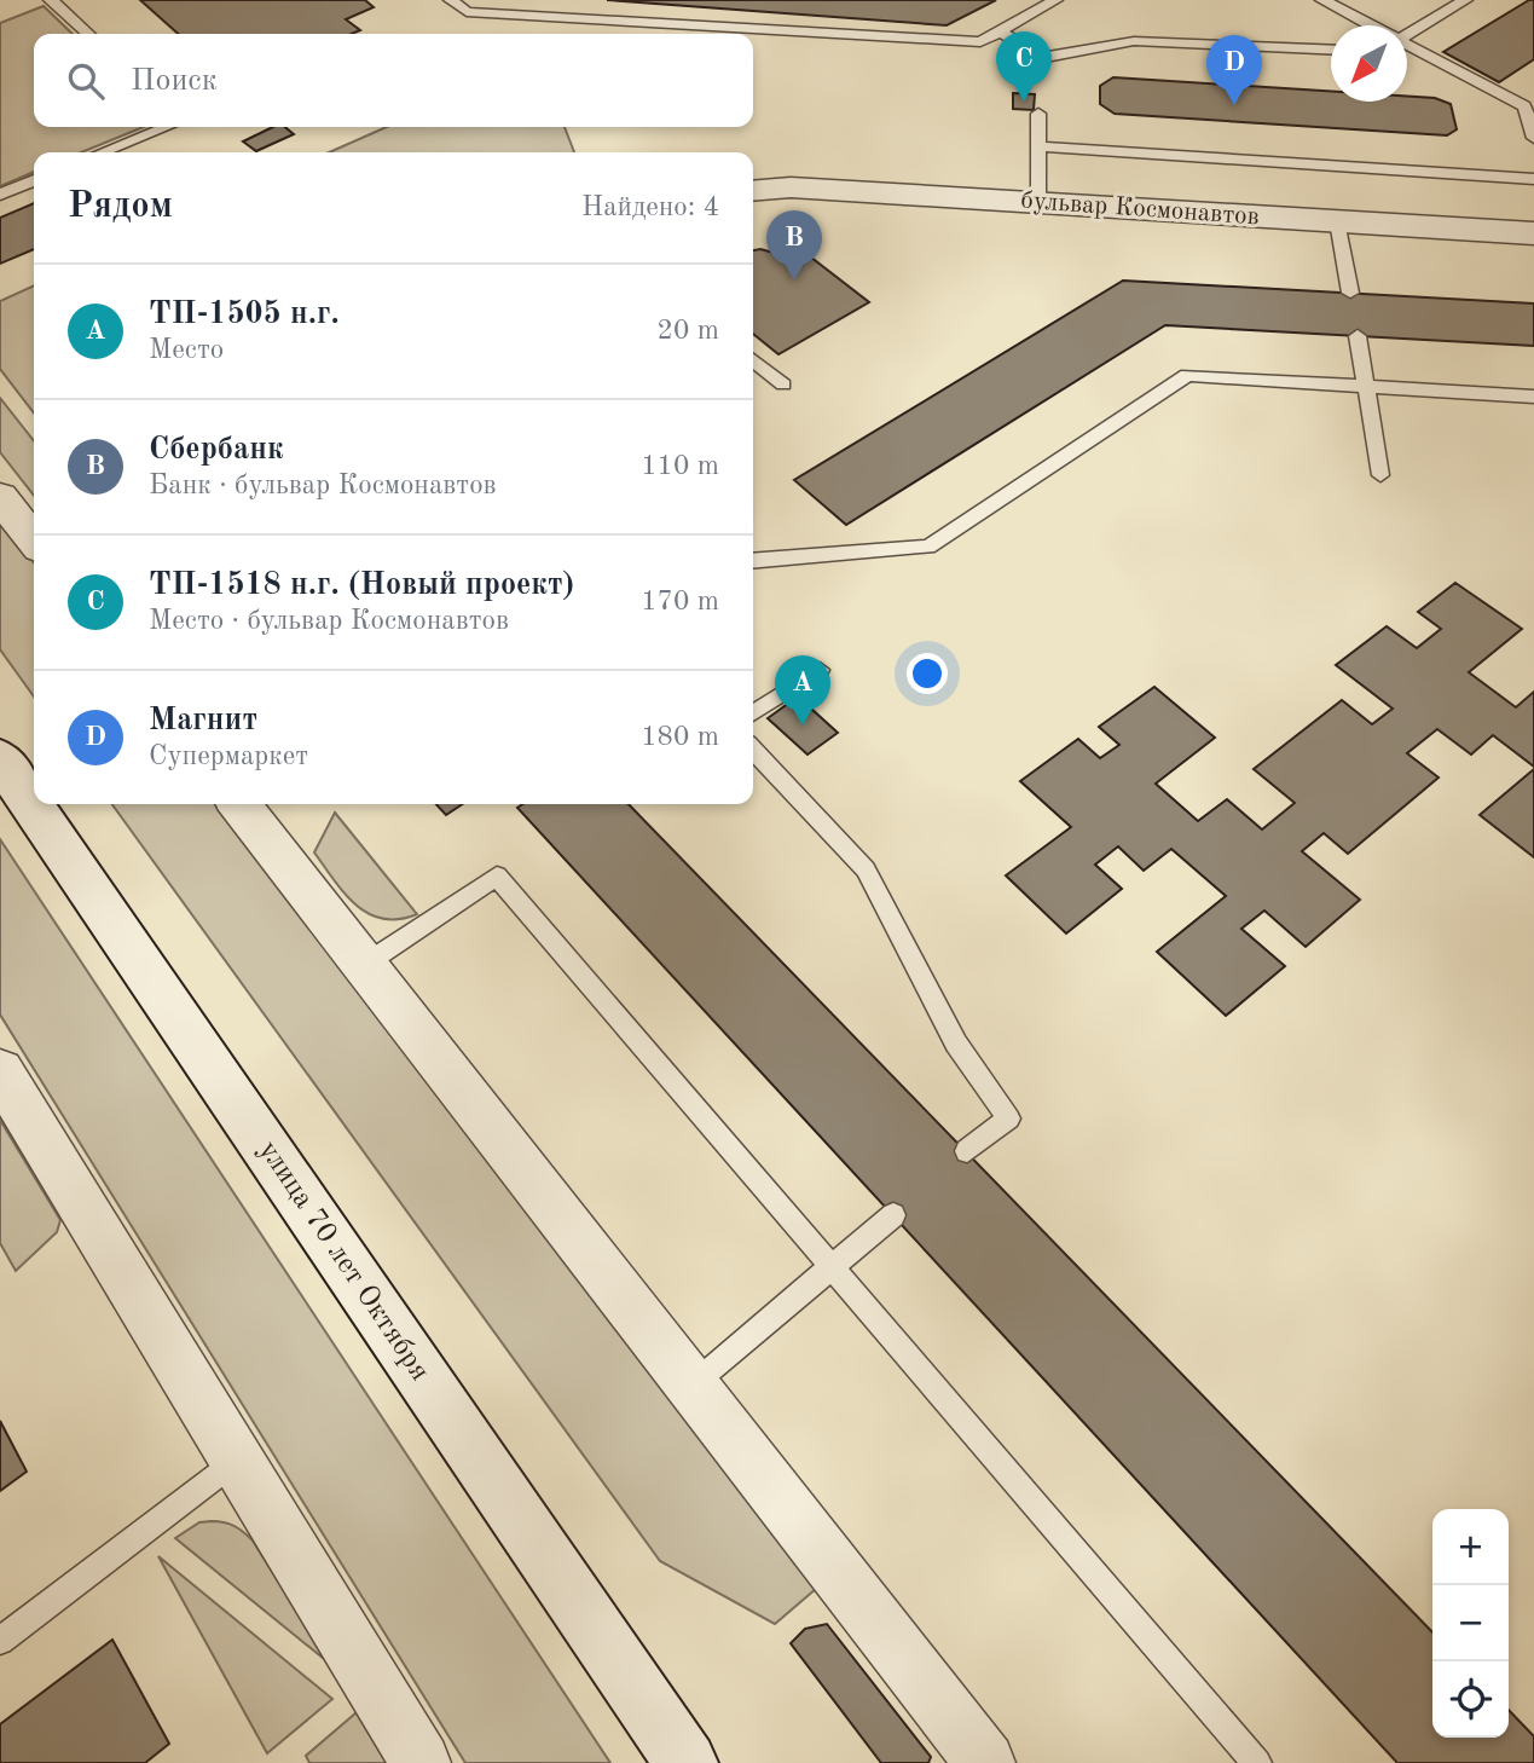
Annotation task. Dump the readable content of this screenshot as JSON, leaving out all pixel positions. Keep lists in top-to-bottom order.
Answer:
{
  "streets": {
    "main road": ["улица 70 лет Октября"],
    "street": ["бульвар Космонавтов"]
  },
  "north": "bottom left",
  "page": {
    "pins": [
      "C",
      "D",
      "B",
      "A"
    ],
    "search": "Поиск",
    "heading": ["Рядом", "Найдено: 4"],
    "list": [
      {
        "mark": "A",
        "name": "ТП-1505 н.г.",
        "note": "Место",
        "value": "20 m"
      },
      {
        "mark": "B",
        "name": "Сбербанк",
        "note": "Банк · бульвар Космонавтов",
        "value": "110 m"
      },
      {
        "mark": "C",
        "name": "ТП-1518 н.г. (Новый проект)",
        "note": "Место · бульвар Космонавтов",
        "value": "170 m"
      },
      {
        "mark": "D",
        "name": "Магнит",
        "note": "Супермаркет",
        "value": "180 m"
      }
    ],
    "map_buttons": ["+", "−"]
  }
}
